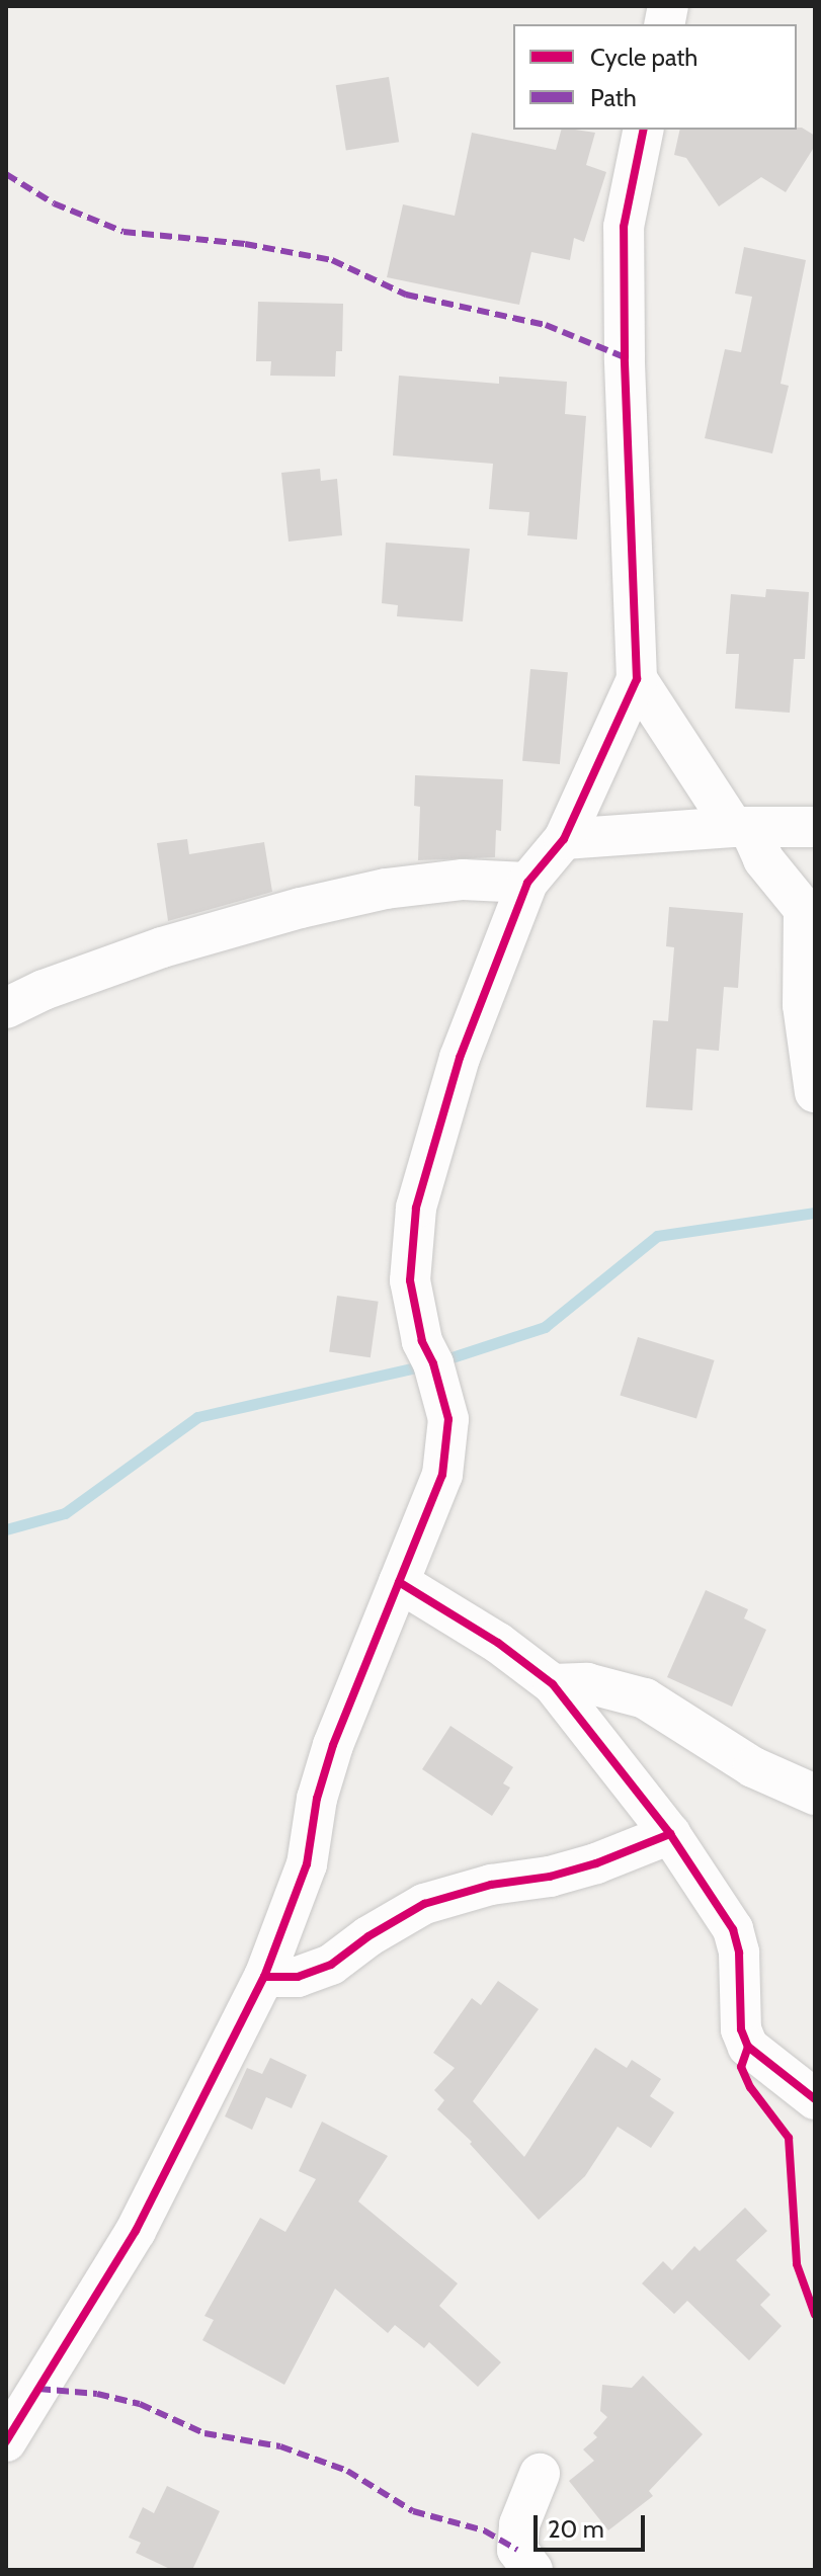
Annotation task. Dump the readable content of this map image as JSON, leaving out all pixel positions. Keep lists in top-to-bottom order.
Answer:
{
  "legend": ["Cycle path", "Path"],
  "scale_bar": "20 m"
}
